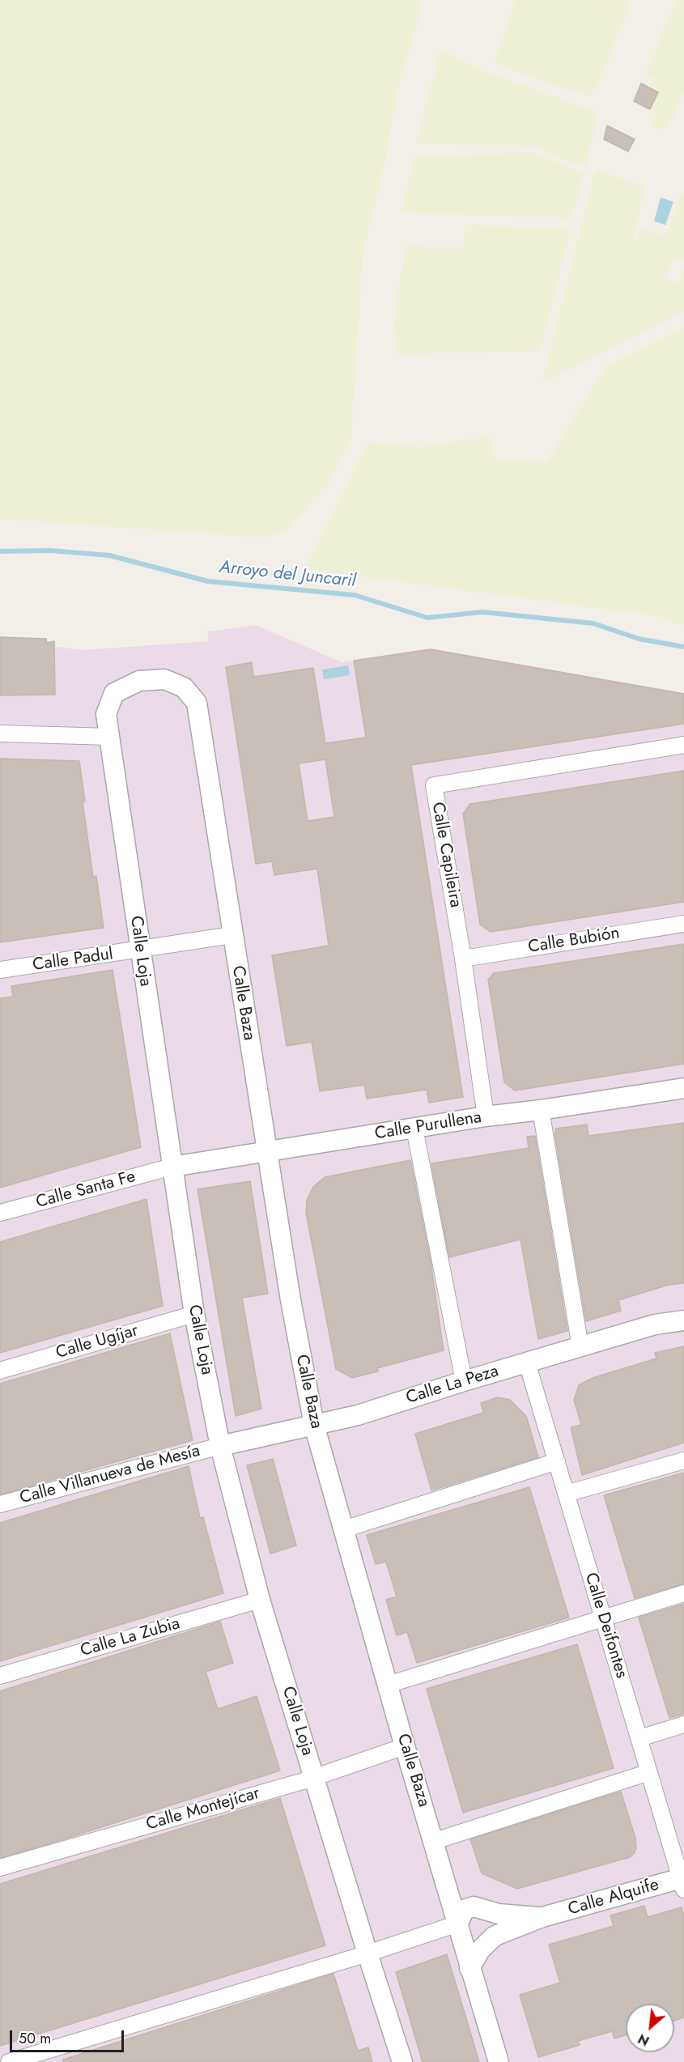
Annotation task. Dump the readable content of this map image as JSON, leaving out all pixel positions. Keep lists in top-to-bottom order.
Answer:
{
  "streets": {
    "street": [
      "Calle Capileira",
      "Calle Bubión",
      "Calle Loja",
      "Calle Padul",
      "Calle Baza",
      "Calle Purullena",
      "Calle Santa Fe",
      "Calle Ugíjar",
      "Calle La Peza",
      "Calle Villanueva de Mesía",
      "Calle Deifontes",
      "Calle La Zubia",
      "Calle Montejícar",
      "Calle Alquife"
    ]
  },
  "crossings": [
    ["Calle Capileira", "Calle Bubión"],
    ["Calle Capileira", "Calle Purullena"],
    ["Calle Loja", "Calle Padul"],
    ["Calle Loja", "Calle Baza"],
    ["Calle Loja", "Calle Purullena"],
    ["Calle Loja", "Calle Santa Fe"],
    ["Calle Loja", "Calle Ugíjar"],
    ["Calle Loja", "Calle La Peza"],
    ["Calle Loja", "Calle Villanueva de Mesía"],
    ["Calle Loja", "Calle La Zubia"],
    ["Calle Loja", "Calle Montejícar"],
    ["Calle Padul", "Calle Baza"],
    ["Calle Baza", "Calle Purullena"],
    ["Calle Baza", "Calle La Peza"],
    ["Calle Baza", "Calle Montejícar"],
    ["Calle Baza", "Calle Alquife"],
    ["Calle Purullena", "Calle Santa Fe"],
    ["Calle La Peza", "Calle Villanueva de Mesía"],
    ["Calle La Peza", "Calle Deifontes"],
    ["Calle Deifontes", "Calle Alquife"]
  ],
  "water": ["Arroyo del Juncaril"],
  "scale_bar": "50 m",
  "north": "bottom left"
}
